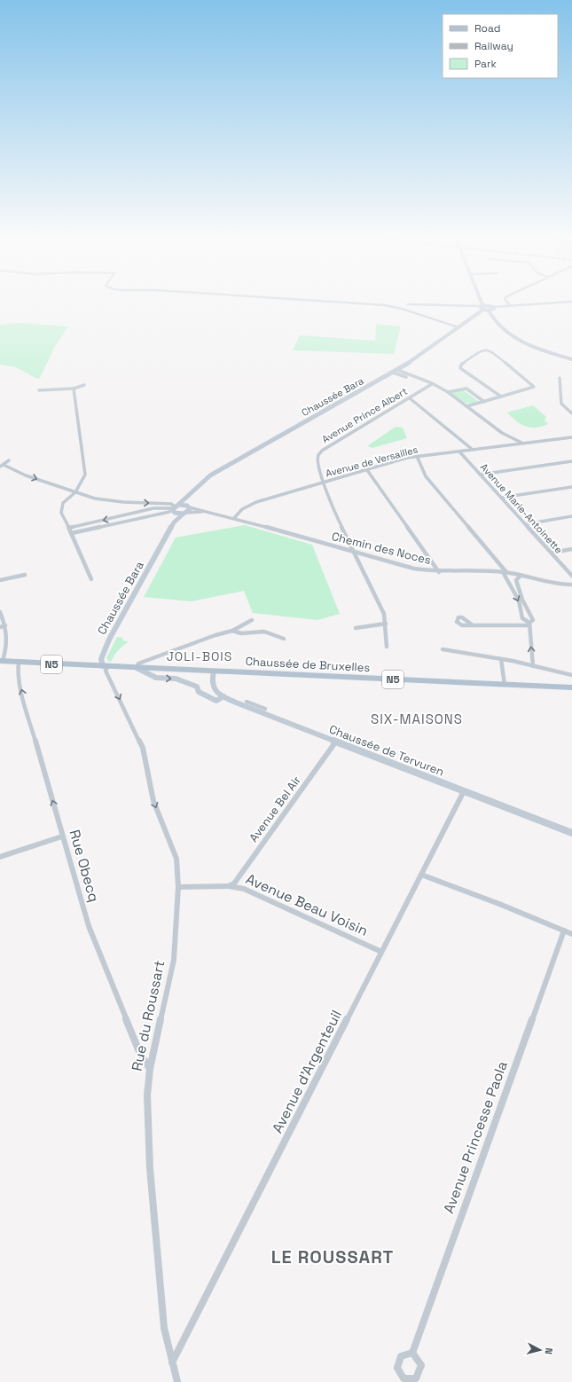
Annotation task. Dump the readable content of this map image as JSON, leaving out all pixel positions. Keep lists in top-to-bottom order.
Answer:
{
  "streets": {
    "main road": [
      "Chaussée Bara",
      "N5",
      "Chaussée de Bruxelles",
      "Chaussée de Tervuren"
    ],
    "street": [
      "Avenue Prince Albert",
      "Avenue de Versailles",
      "Avenue Marie-Antoinette",
      "Chemin des Noces",
      "Avenue Bel Air",
      "Rue Obecq",
      "Avenue Beau Voisin",
      "Rue du Roussart",
      "Avenue d'Argenteuil",
      "Avenue Princesse Paola"
    ]
  },
  "crossings": [
    ["Chaussée Bara", "Chemin des Noces"],
    ["Chaussée Bara", "Chaussée de Bruxelles"],
    ["Chaussée Bara", "Rue du Roussart"],
    ["Avenue Prince Albert", "Avenue de Versailles"],
    ["Avenue Prince Albert", "Chemin des Noces"],
    ["Avenue de Versailles", "Avenue Marie-Antoinette"],
    ["Avenue de Versailles", "Chemin des Noces"],
    ["Chaussée de Bruxelles", "Chaussée de Tervuren"],
    ["Chaussée de Bruxelles", "Rue Obecq"],
    ["Chaussée de Bruxelles", "Rue du Roussart"],
    ["Chaussée de Tervuren", "Avenue Bel Air"],
    ["Chaussée de Tervuren", "Avenue d'Argenteuil"],
    ["Avenue Bel Air", "Avenue Beau Voisin"],
    ["Rue Obecq", "Rue du Roussart"],
    ["Avenue Beau Voisin", "Rue du Roussart"],
    ["Avenue Beau Voisin", "Avenue d'Argenteuil"],
    ["Rue du Roussart", "Avenue d'Argenteuil"]
  ],
  "one_way": ["Rue Obecq"],
  "districts": ["JOLI-BOIS", "SIX-MAISONS", "LE ROUSSART"],
  "legend": ["Road", "Railway", "Park"],
  "north": "right"
}
